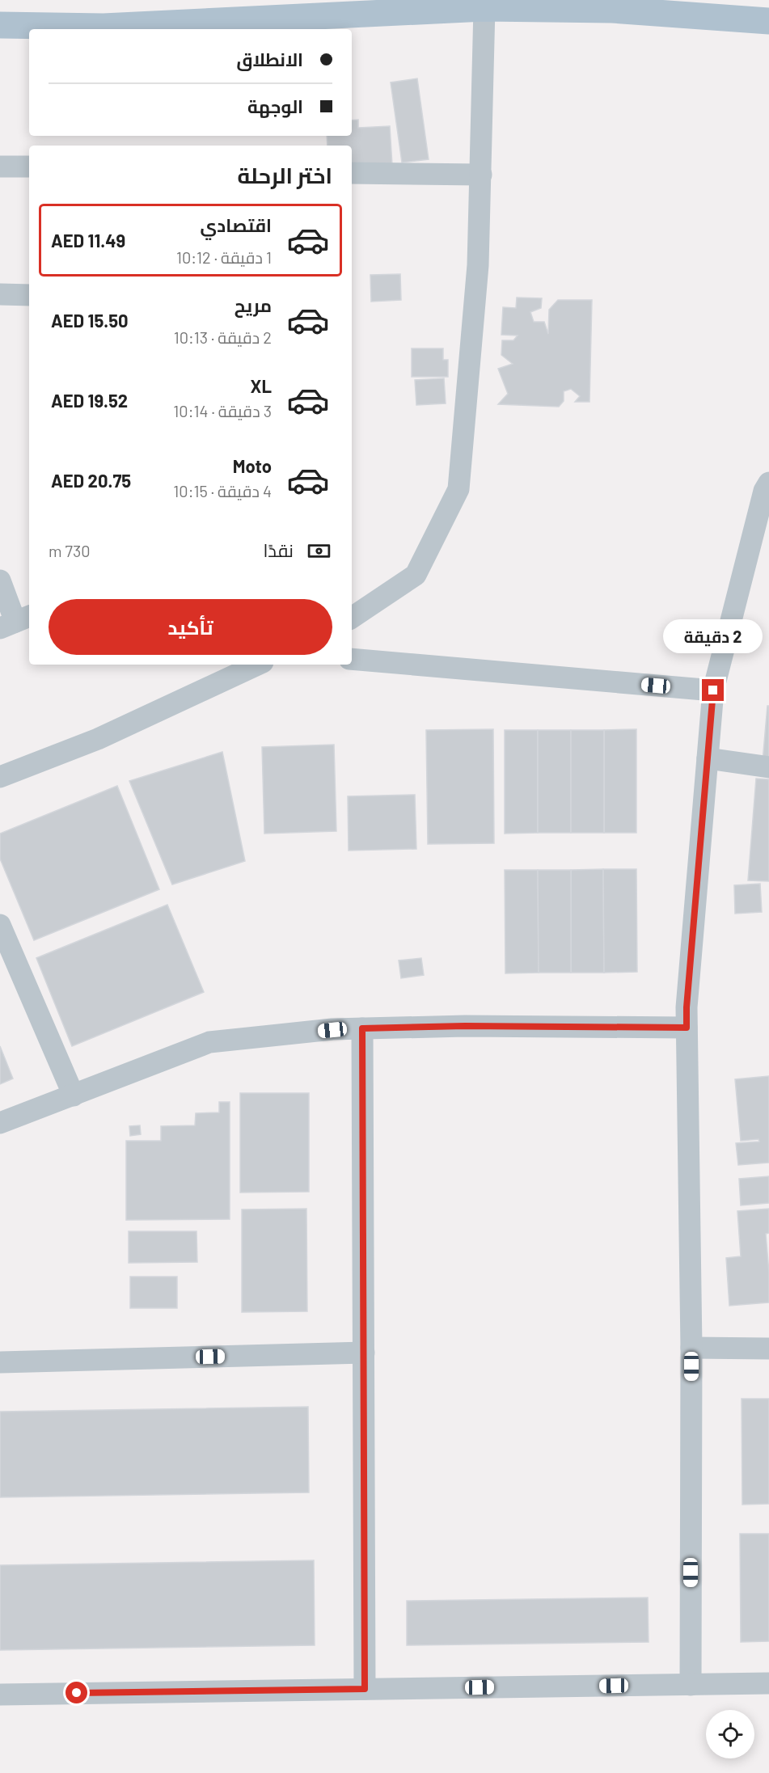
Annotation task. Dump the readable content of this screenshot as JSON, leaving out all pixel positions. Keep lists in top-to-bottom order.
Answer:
{
  "page": {
    "banner": ["الانطلاق", "الوجهة"],
    "heading": "اختر الرحلة",
    "list": [
      {
        "name": "اقتصادي",
        "note": "1 دقيقة · 10:12",
        "value": "AED 11.49"
      },
      {
        "name": "مريح",
        "note": "2 دقيقة · 10:13",
        "value": "AED 15.50"
      },
      {
        "name": "XL",
        "note": "3 دقيقة · 10:14",
        "value": "AED 19.52"
      },
      {
        "name": "Moto",
        "note": "4 دقيقة · 10:15",
        "value": "AED 20.75"
      }
    ],
    "pay": ["نقدًا", "730 m"],
    "buttons": "تأكيد",
    "bubble": "2 دقيقة"
  }
}
